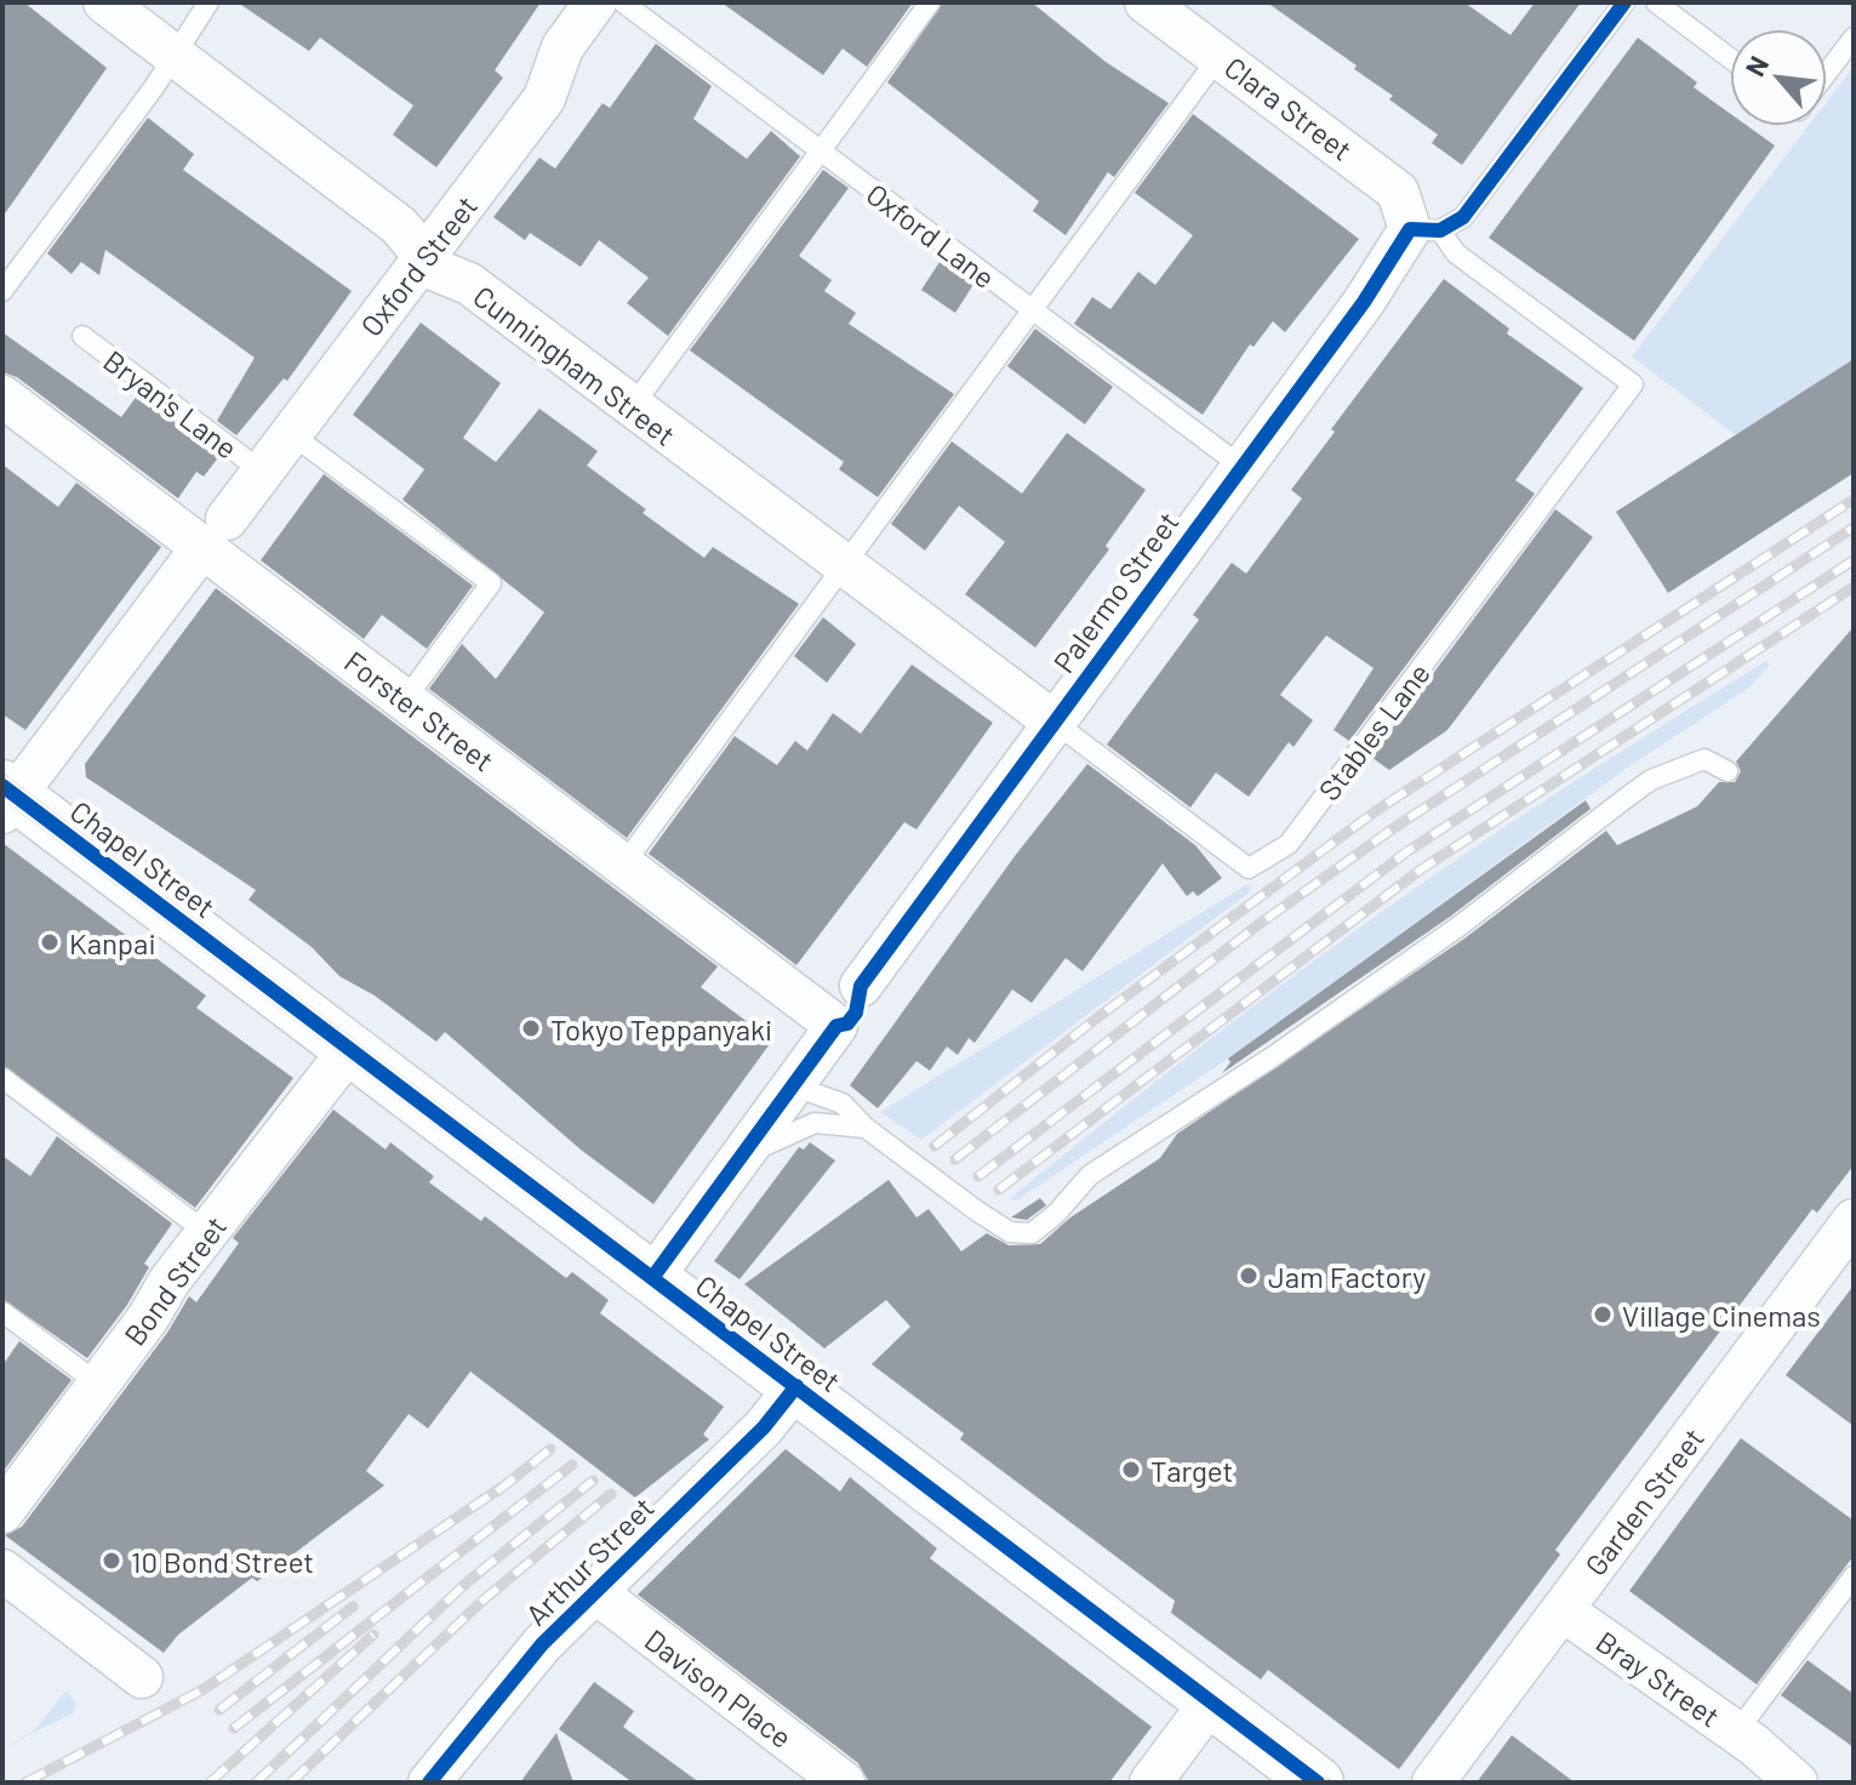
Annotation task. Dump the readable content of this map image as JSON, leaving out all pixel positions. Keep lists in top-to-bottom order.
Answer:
{
  "streets": {
    "street": [
      "Clara Street",
      "Oxford Street",
      "Cunningham Street",
      "Palermo Street",
      "Forster Street",
      "Chapel Street",
      "Bond Street",
      "Garden Street",
      "Arthur Street",
      "Bray Street",
      "Davison Place"
    ],
    "lane": ["Oxford Lane", "Bryan's Lane", "Stables Lane"]
  },
  "crossings": [
    ["Clara Street", "Palermo Street"],
    ["Clara Street", "Stables Lane"],
    ["Oxford Lane", "Palermo Street"],
    ["Oxford Street", "Cunningham Street"],
    ["Oxford Street", "Bryan's Lane"],
    ["Oxford Street", "Forster Street"],
    ["Oxford Street", "Chapel Street"],
    ["Cunningham Street", "Palermo Street"],
    ["Cunningham Street", "Stables Lane"],
    ["Palermo Street", "Stables Lane"],
    ["Chapel Street", "Bond Street"],
    ["Chapel Street", "Arthur Street"],
    ["Garden Street", "Bray Street"],
    ["Arthur Street", "Davison Place"]
  ],
  "places": [
    "Kanpai",
    "Tokyo Teppanyaki",
    "Jam Factory",
    "Village Cinemas",
    "Target",
    "10 Bond Street"
  ],
  "north": "top left"
}
